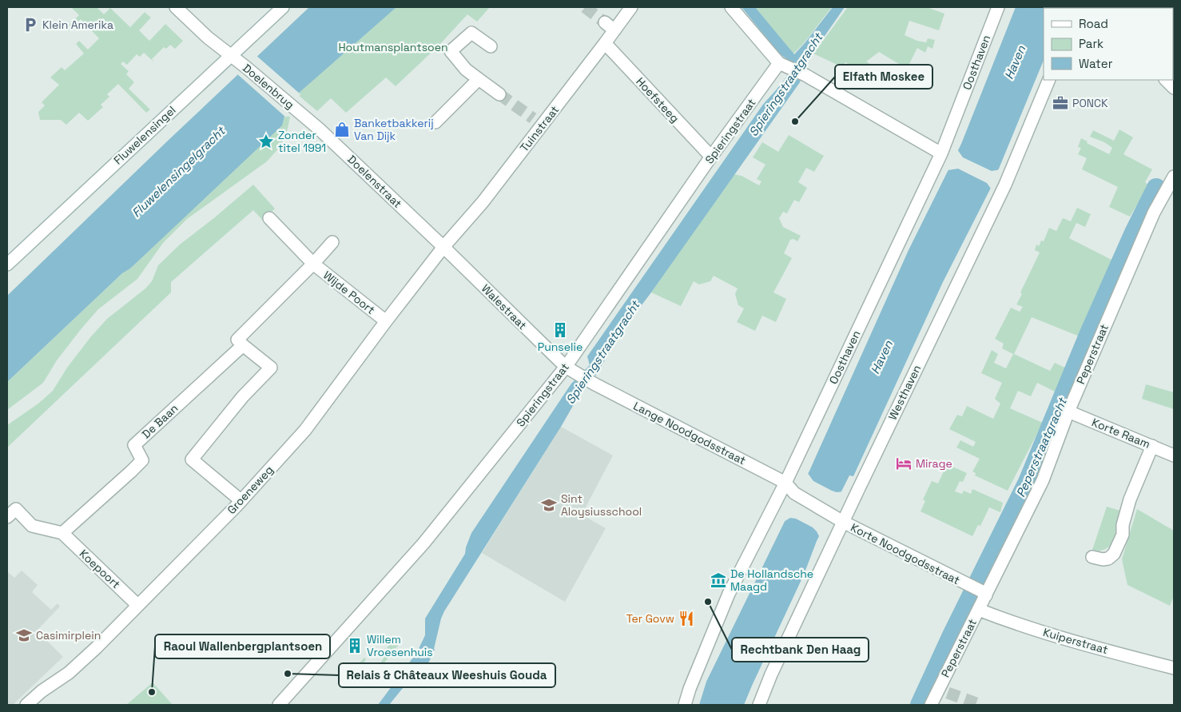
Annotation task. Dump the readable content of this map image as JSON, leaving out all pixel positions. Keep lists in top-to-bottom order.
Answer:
{
  "streets": {
    "street": [
      "Oosthaven",
      "Doelenbrug",
      "Hoefsteeg",
      "Tuinstraat",
      "Spieringstraat",
      "Fluwelensingel",
      "Doelenstraat",
      "Wijde Poort",
      "Walestraat",
      "Peperstraat",
      "Westhaven",
      "De Baan",
      "Lange Noodgodsstraat",
      "Korte Raam",
      "Groeneweg",
      "Korte Noodgodsstraat",
      "Koepoort",
      "Kuiperstraat"
    ]
  },
  "crossings": [
    ["Oosthaven", "Lange Noodgodsstraat"],
    ["Oosthaven", "Korte Noodgodsstraat"],
    ["Doelenbrug", "Fluwelensingel"],
    ["Doelenbrug", "Doelenstraat"],
    ["Hoefsteeg", "Tuinstraat"],
    ["Hoefsteeg", "Spieringstraat"],
    ["Tuinstraat", "Doelenstraat"],
    ["Tuinstraat", "Walestraat"],
    ["Tuinstraat", "Groeneweg"],
    ["Spieringstraat", "Walestraat"],
    ["Doelenstraat", "Walestraat"],
    ["Doelenstraat", "Groeneweg"],
    ["Wijde Poort", "De Baan"],
    ["Wijde Poort", "Groeneweg"],
    ["Walestraat", "Lange Noodgodsstraat"],
    ["Walestraat", "Groeneweg"],
    ["Peperstraat", "Korte Raam"],
    ["Peperstraat", "Korte Noodgodsstraat"],
    ["Peperstraat", "Kuiperstraat"],
    ["Westhaven", "Korte Noodgodsstraat"],
    ["De Baan", "Koepoort"],
    ["Lange Noodgodsstraat", "Korte Noodgodsstraat"],
    ["Groeneweg", "Koepoort"]
  ],
  "water": [
    "Haven",
    "Spieringstraatgracht",
    "Fluwelensingelgracht",
    "Peperstraatgracht"
  ],
  "parks": ["Houtmansplantsoen"],
  "places": {
    "parking": ["Klein Amerika"],
    "office": ["PONCK"],
    "other": [
      "Elfath Moskee",
      "Rechtbank Den Haag",
      "Relais & Châteaux Weeshuis Gouda",
      "Raoul Wallenbergplantsoen"
    ],
    "shop": ["Banketbakkerij Van Dijk"],
    "place": ["Zonder titel 1991"],
    "building": ["Punselie", "Willem Vroesenhuis"],
    "hotel": ["Mirage"],
    "school or university": ["Sint Aloysiusschool", "Casimirplein"],
    "museum": ["De Hollandsche Maagd"],
    "restaurant": ["Ter Govw"]
  },
  "legend": ["Road", "Park", "Water"]
}
